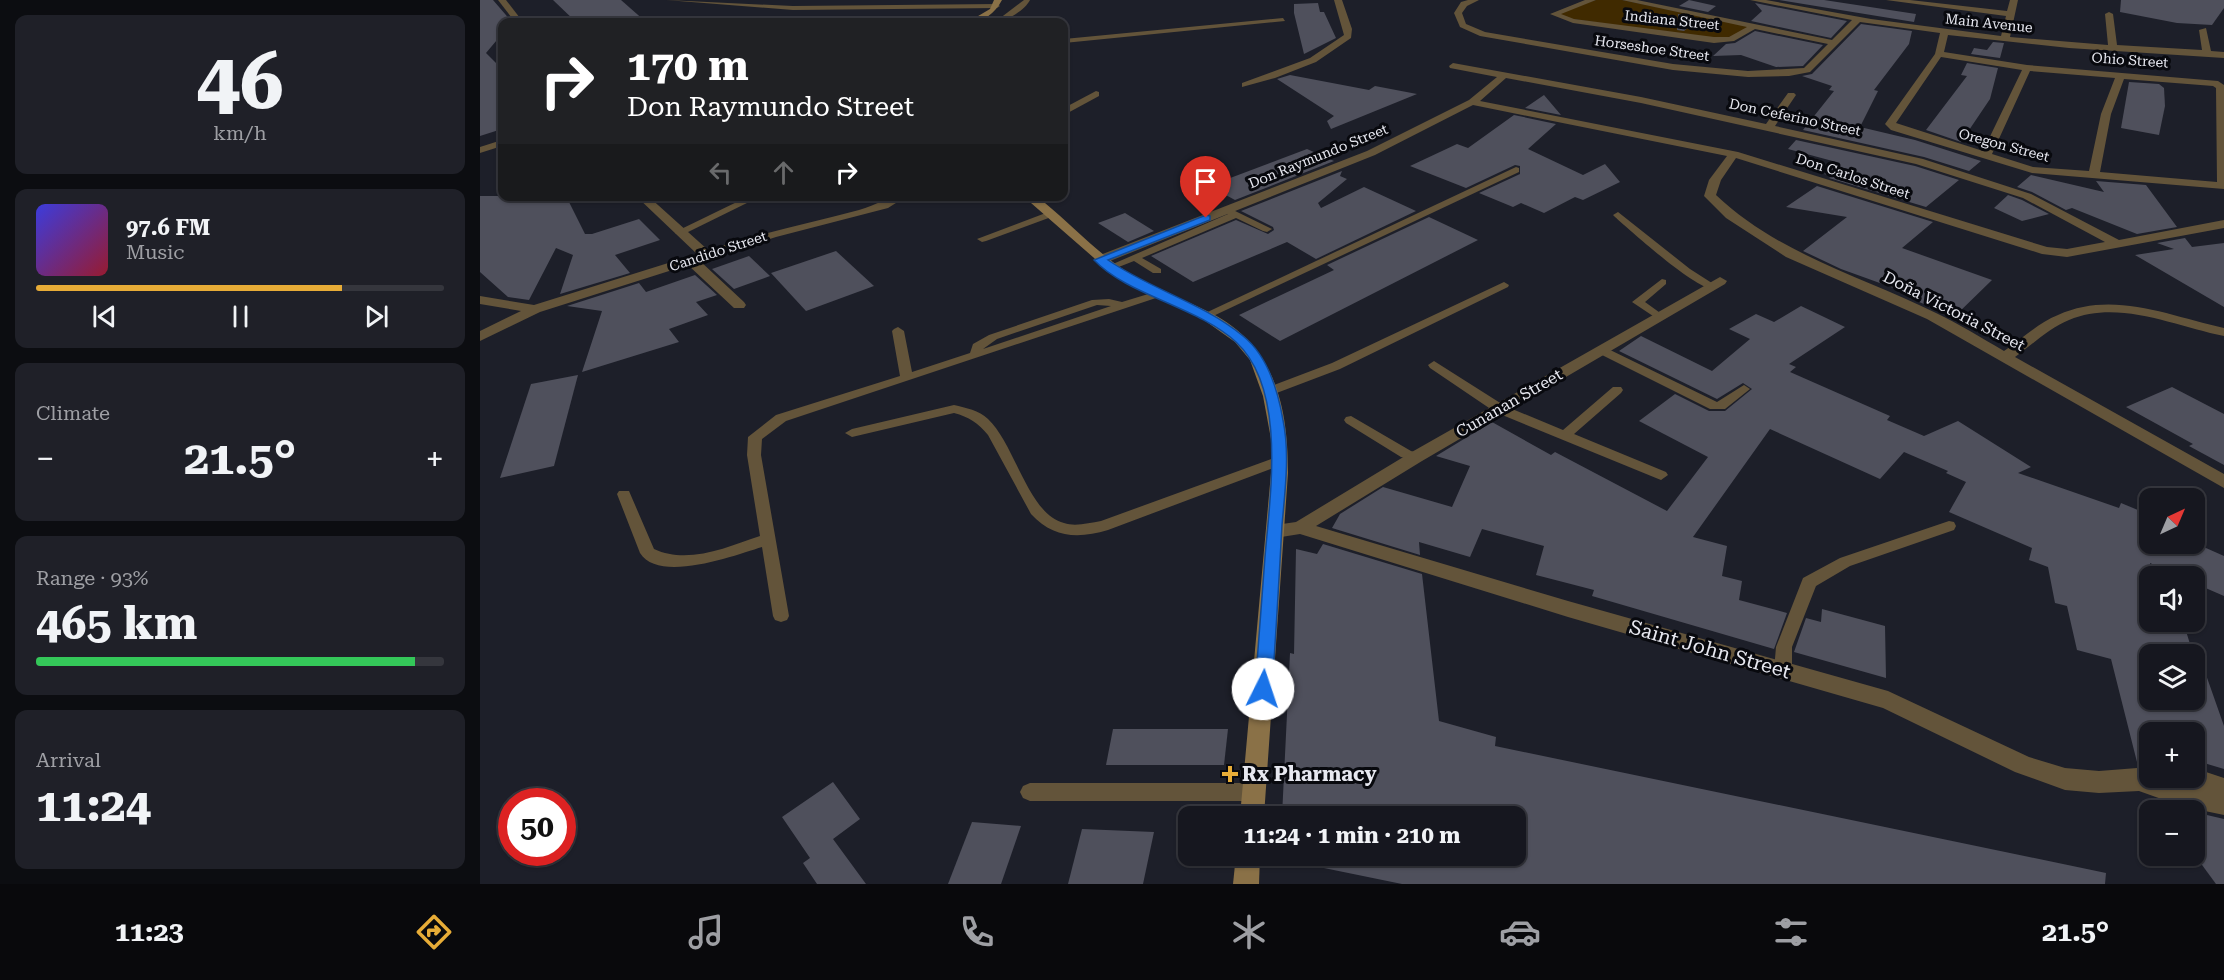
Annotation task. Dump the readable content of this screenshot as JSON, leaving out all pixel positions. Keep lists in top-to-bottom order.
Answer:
{
  "streets": {
    "street": [
      "Indiana Street",
      "Main Avenue",
      "Horseshoe Street",
      "Ohio Street",
      "Don Ceferino Street",
      "Oregon Street",
      "Don Raymundo Street",
      "Don Carlos Street",
      "Candido Street",
      "Doña Victoria Street",
      "Cunanan Street",
      "Saint John Street"
    ]
  },
  "crossings": [
    ["Main Avenue", "Horseshoe Street"],
    ["Main Avenue", "Oregon Street"],
    ["Ohio Street", "Oregon Street"],
    ["Don Ceferino Street", "Don Raymundo Street"],
    ["Don Ceferino Street", "Don Carlos Street"],
    ["Don Raymundo Street", "Don Carlos Street"],
    ["Don Carlos Street", "Doña Victoria Street"],
    ["Cunanan Street", "Saint John Street"]
  ],
  "places": {
    "health": ["Rx Pharmacy"]
  },
  "north": "top right",
  "page": {
    "tile": [
      ["46", "km/h"],
      "Climate",
      ["Range · 93%", "465 km"],
      ["Arrival", "11:24"]
    ],
    "turn": ["170 m", "Don Raymundo Street"],
    "song": ["97.6 FM", "Music"],
    "heat": ["−", "21.5°", "+"],
    "map_buttons": ["+", "−"],
    "limit": "50",
    "trip": "11:24 · 1 min · 210 m",
    "tabs": ["11:23", "21.5°"]
  }
}
